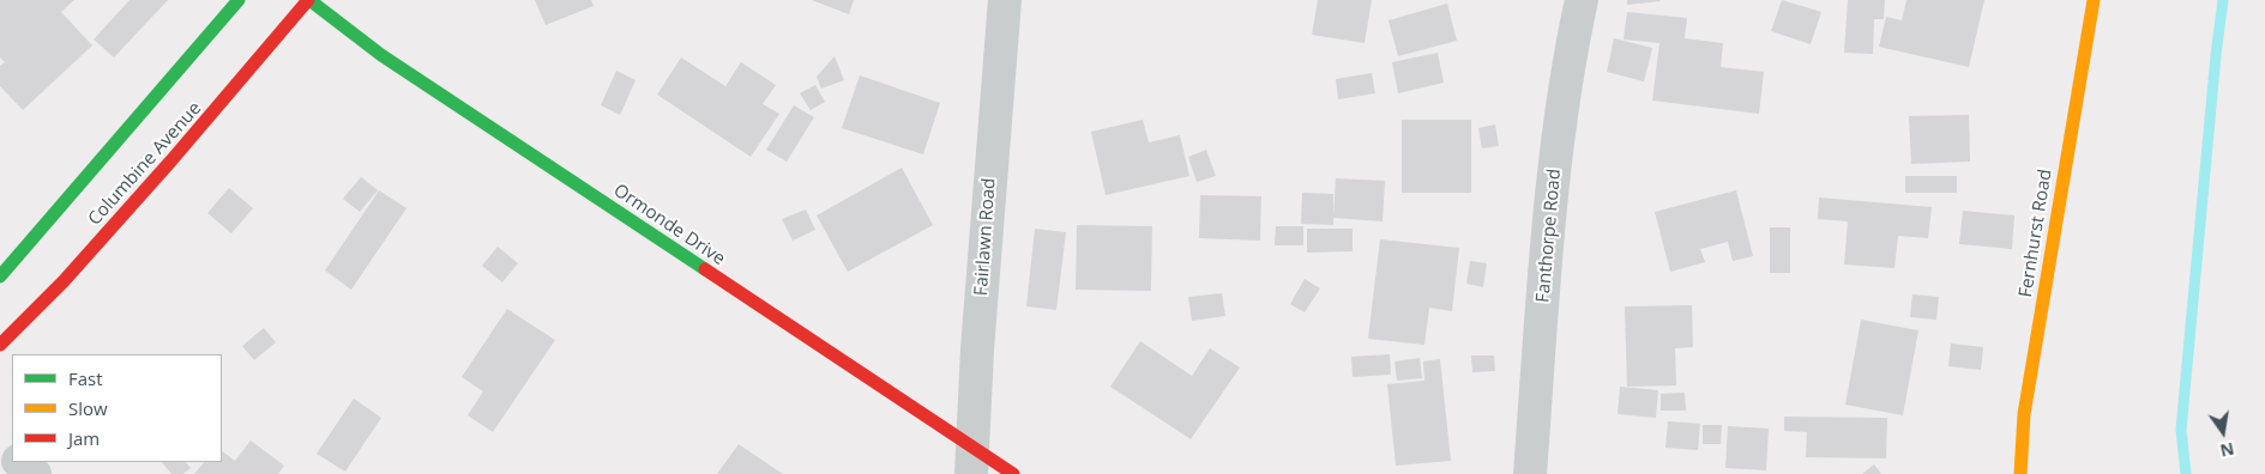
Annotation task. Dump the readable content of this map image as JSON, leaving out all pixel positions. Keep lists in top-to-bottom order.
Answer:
{
  "streets": {
    "street": [
      "Columbine Avenue",
      "Ormonde Drive",
      "Fernhurst Road",
      "Fanthorpe Road",
      "Fairlawn Road"
    ]
  },
  "crossings": [
    ["Columbine Avenue", "Ormonde Drive"],
    ["Ormonde Drive", "Fairlawn Road"]
  ],
  "legend": ["Fast", "Slow", "Jam"],
  "north": "bottom"
}
